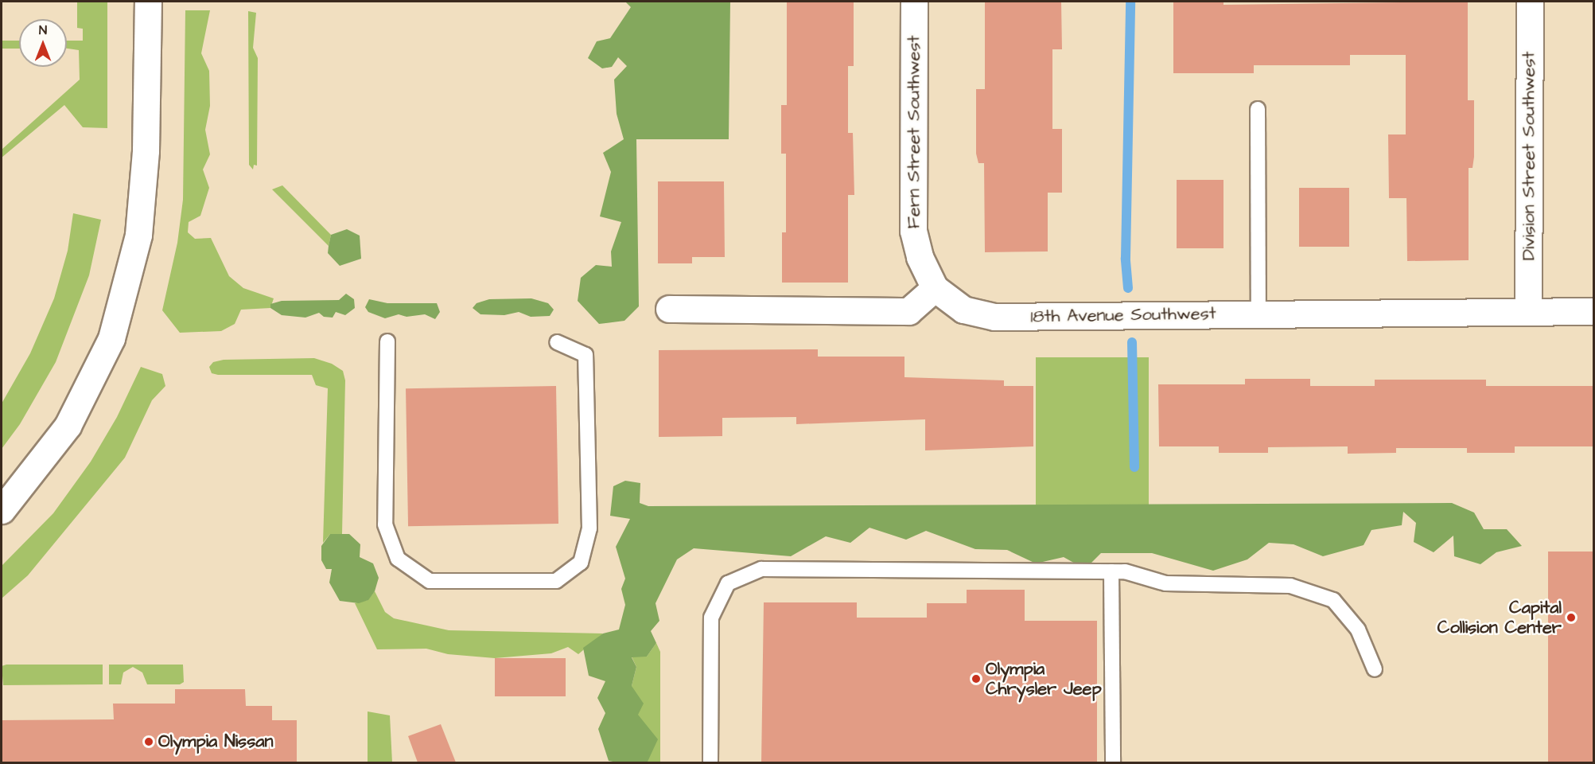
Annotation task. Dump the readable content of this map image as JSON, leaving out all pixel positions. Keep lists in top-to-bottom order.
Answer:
{
  "streets": {
    "street": ["Fern Street Southwest", "Division Street Southwest", "18th Avenue Southwest"]
  },
  "crossings": [
    ["Fern Street Southwest", "18th Avenue Southwest"],
    ["Division Street Southwest", "18th Avenue Southwest"]
  ],
  "places": ["Capital Collision Center", "Olympia Chrysler Jeep", "Olympia Nissan"],
  "north": "top"
}
